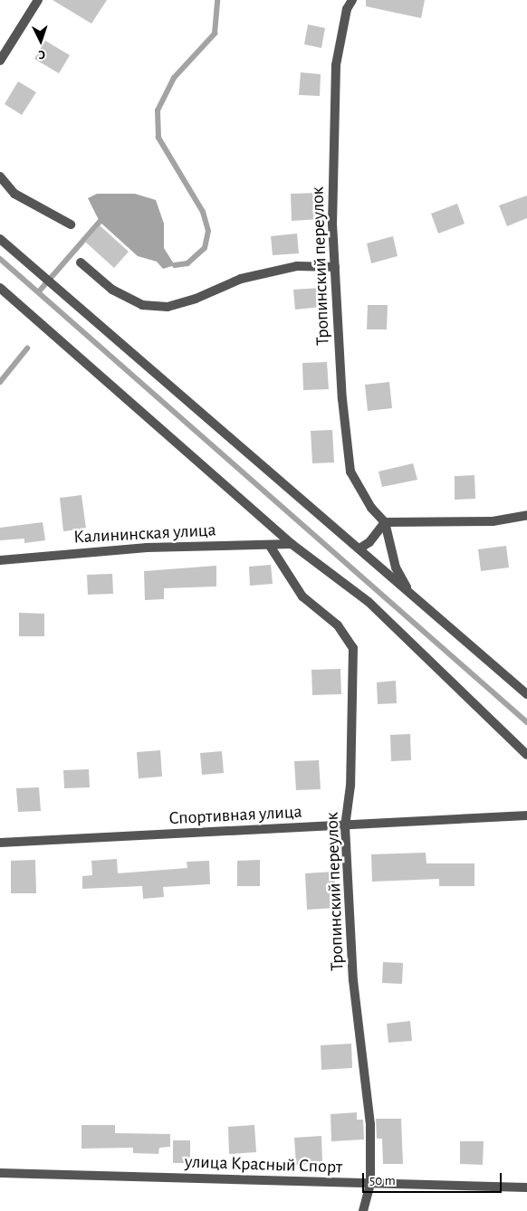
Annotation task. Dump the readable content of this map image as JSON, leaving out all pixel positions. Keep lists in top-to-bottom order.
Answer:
{
  "streets": {
    "street": [
      "Тропинский переулок",
      "Калининская улица",
      "Спортивная улица",
      "улица Красный Спорт"
    ]
  },
  "crossings": [
    ["Тропинский переулок", "Калининская улица"],
    ["Тропинский переулок", "Спортивная улица"],
    ["Тропинский переулок", "улица Красный Спорт"]
  ],
  "scale_bar": "50 m",
  "north": "bottom"
}
